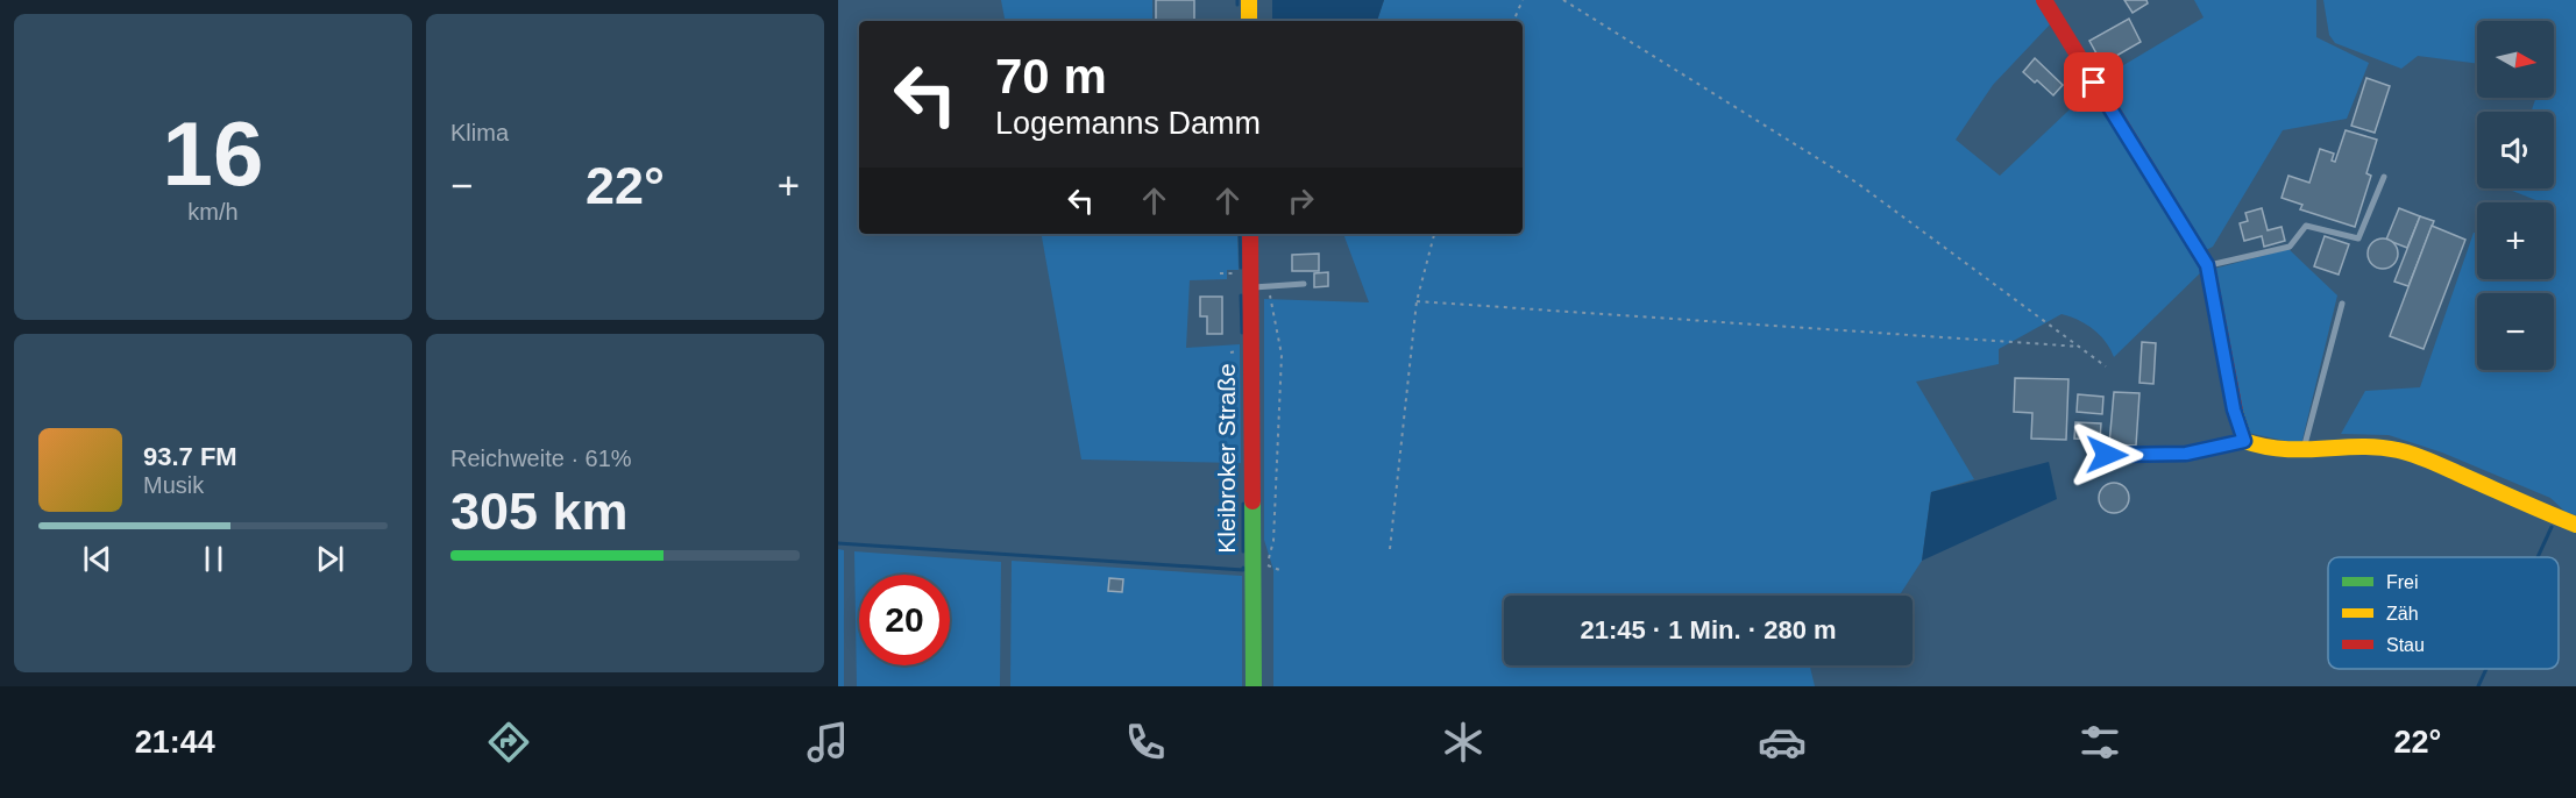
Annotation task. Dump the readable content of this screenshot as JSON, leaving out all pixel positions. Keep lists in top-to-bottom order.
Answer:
{
  "streets": {
    "street": ["Kleibroker Straße"]
  },
  "legend": ["Frei", "Zäh", "Stau"],
  "north": "right",
  "page": {
    "tile": [
      ["16", "km/h"],
      "Klima",
      ["Reichweite · 61%", "305 km"]
    ],
    "map_buttons": ["+", "−"],
    "turn": ["70 m", "Logemanns Damm"],
    "heat": ["−", "22°", "+"],
    "song": ["93.7 FM", "Musik"],
    "limit": "20",
    "trip": "21:45 · 1 Min. · 280 m",
    "tabs": ["21:44", "22°"]
  }
}
